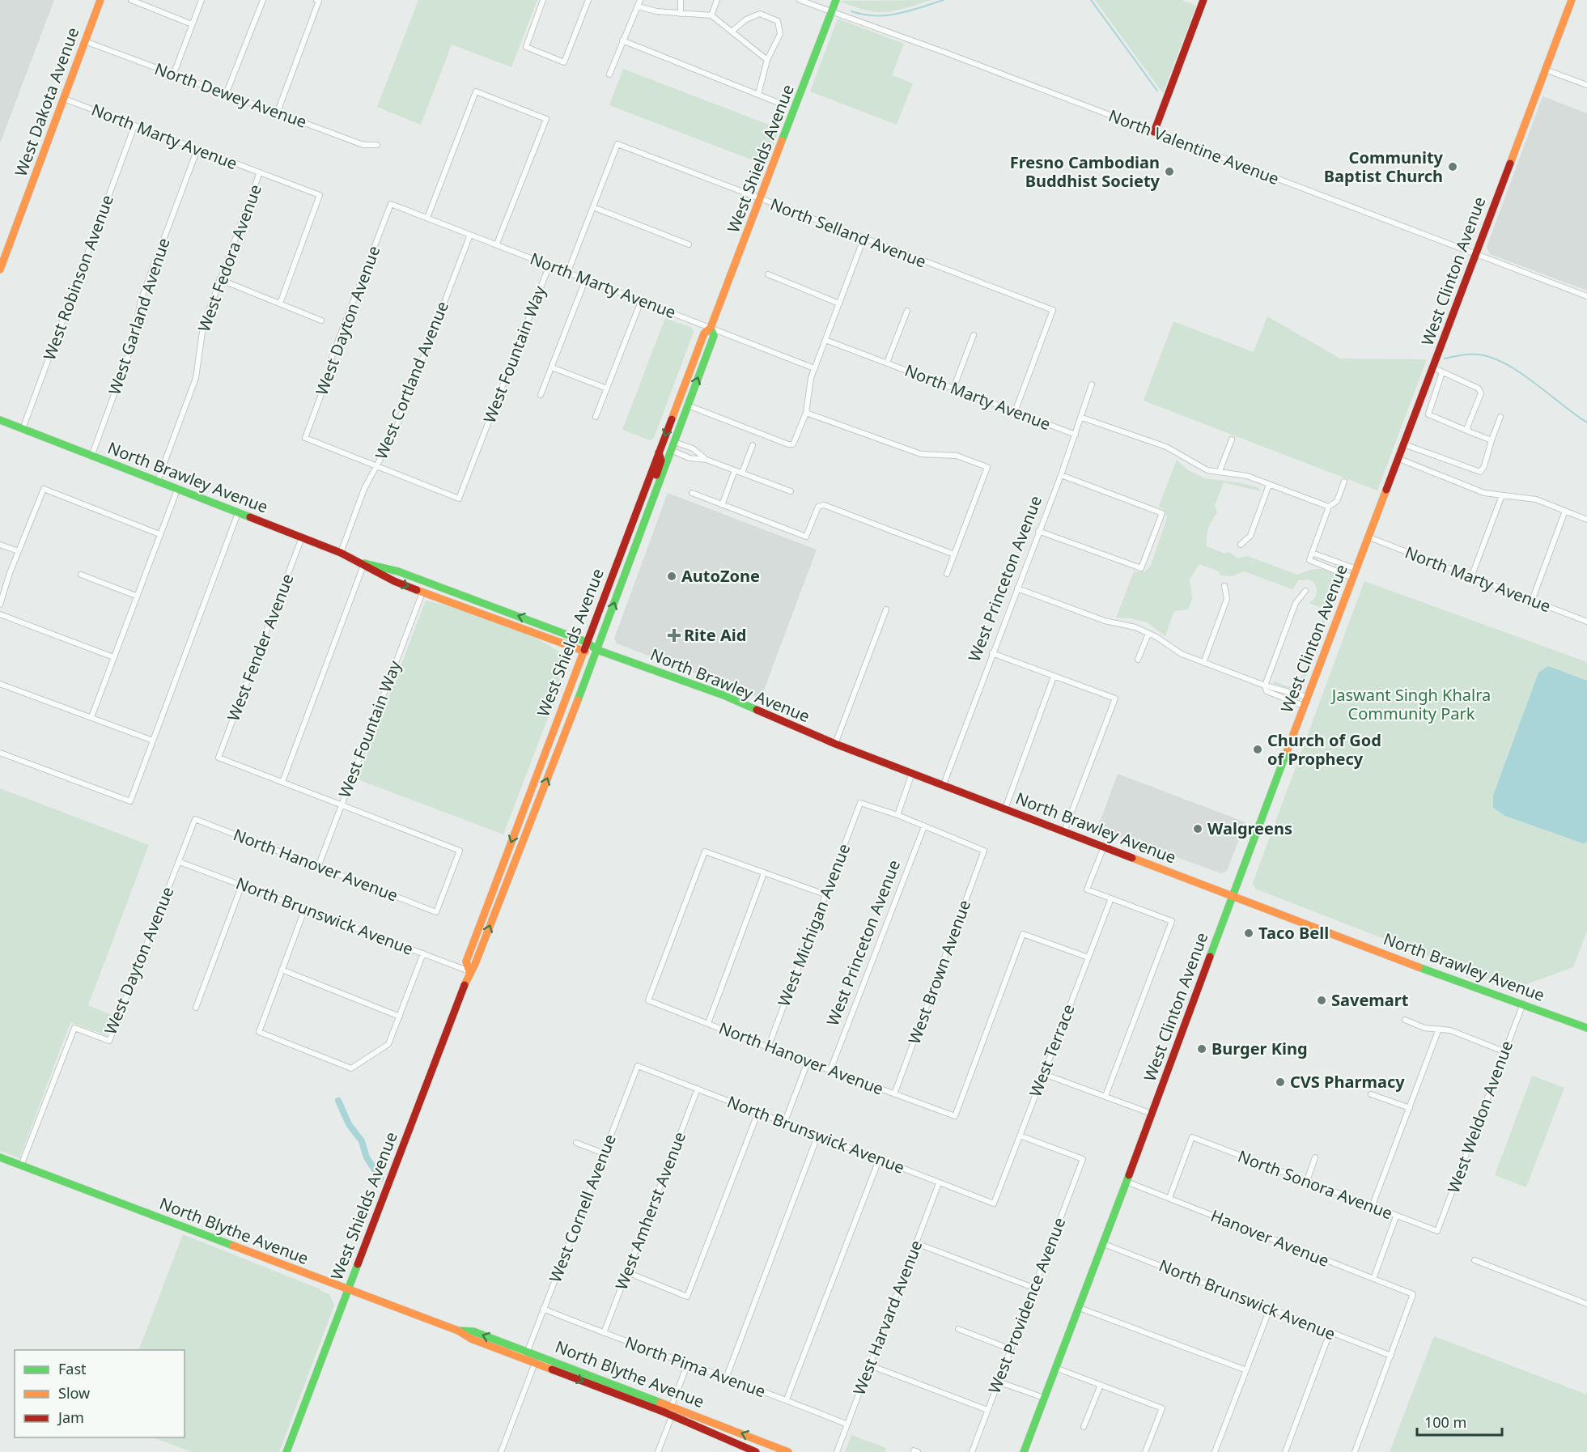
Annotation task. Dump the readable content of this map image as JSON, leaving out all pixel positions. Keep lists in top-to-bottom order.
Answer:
{
  "streets": {
    "street": [
      "North Dewey Avenue",
      "West Dakota Avenue",
      "North Marty Avenue",
      "North Valentine Avenue",
      "West Shields Avenue",
      "North Selland Avenue",
      "West Fedora Avenue",
      "West Clinton Avenue",
      "West Robinson Avenue",
      "West Garland Avenue",
      "West Dayton Avenue",
      "West Fountain Way",
      "West Cortland Avenue",
      "North Brawley Avenue",
      "West Princeton Avenue",
      "West Fender Avenue",
      "North Hanover Avenue",
      "North Brunswick Avenue",
      "West Michigan Avenue",
      "West Brown Avenue",
      "West Terrace",
      "West Weldon Avenue",
      "North Sonora Avenue",
      "West Cornell Avenue",
      "West Amherst Avenue",
      "North Blythe Avenue",
      "Hanover Avenue",
      "West Providence Avenue",
      "West Harvard Avenue",
      "North Pima Avenue"
    ]
  },
  "crossings": [
    ["North Dewey Avenue", "West Dakota Avenue"],
    ["West Dakota Avenue", "North Marty Avenue"],
    ["North Marty Avenue", "West Shields Avenue"],
    ["North Marty Avenue", "North Selland Avenue"],
    ["North Marty Avenue", "West Fedora Avenue"],
    ["North Marty Avenue", "West Clinton Avenue"],
    ["North Marty Avenue", "West Robinson Avenue"],
    ["North Marty Avenue", "West Garland Avenue"],
    ["North Marty Avenue", "West Dayton Avenue"],
    ["North Marty Avenue", "West Fountain Way"],
    ["North Marty Avenue", "West Cortland Avenue"],
    ["North Marty Avenue", "West Princeton Avenue"],
    ["North Valentine Avenue", "West Shields Avenue"],
    ["North Valentine Avenue", "West Clinton Avenue"],
    ["West Shields Avenue", "North Selland Avenue"],
    ["West Shields Avenue", "North Brawley Avenue"],
    ["West Shields Avenue", "North Brunswick Avenue"],
    ["West Shields Avenue", "North Blythe Avenue"],
    ["West Fedora Avenue", "North Brawley Avenue"],
    ["West Clinton Avenue", "North Brawley Avenue"],
    ["West Clinton Avenue", "North Brunswick Avenue"],
    ["West Clinton Avenue", "Hanover Avenue"],
    ["West Robinson Avenue", "North Brawley Avenue"],
    ["West Garland Avenue", "North Brawley Avenue"],
    ["West Dayton Avenue", "West Fountain Way"],
    ["West Dayton Avenue", "West Cortland Avenue"],
    ["West Dayton Avenue", "North Hanover Avenue"],
    ["West Dayton Avenue", "North Brunswick Avenue"],
    ["West Dayton Avenue", "North Blythe Avenue"],
    ["West Fountain Way", "West Cortland Avenue"],
    ["West Fountain Way", "North Brawley Avenue"],
    ["West Fountain Way", "North Hanover Avenue"],
    ["West Cortland Avenue", "North Brawley Avenue"],
    ["North Brawley Avenue", "West Princeton Avenue"],
    ["North Brawley Avenue", "West Fender Avenue"],
    ["North Brawley Avenue", "West Weldon Avenue"],
    ["West Princeton Avenue", "North Hanover Avenue"],
    ["West Princeton Avenue", "West Brown Avenue"],
    ["North Hanover Avenue", "West Michigan Avenue"],
    ["North Hanover Avenue", "West Brown Avenue"],
    ["North Hanover Avenue", "West Terrace"],
    ["North Brunswick Avenue", "West Terrace"],
    ["North Brunswick Avenue", "West Cornell Avenue"],
    ["North Brunswick Avenue", "West Amherst Avenue"],
    ["North Brunswick Avenue", "Hanover Avenue"],
    ["North Brunswick Avenue", "West Harvard Avenue"],
    ["West Terrace", "West Providence Avenue"],
    ["West Weldon Avenue", "North Sonora Avenue"],
    ["North Sonora Avenue", "Hanover Avenue"],
    ["West Cornell Avenue", "North Blythe Avenue"],
    ["West Cornell Avenue", "North Pima Avenue"],
    ["West Amherst Avenue", "North Pima Avenue"],
    ["West Harvard Avenue", "North Pima Avenue"]
  ],
  "parks": ["Jaswant Singh Khalra Community Park"],
  "places": {
    "other": [
      "Community Baptist Church",
      "Fresno Cambodian Buddhist Society",
      "AutoZone",
      "Church of God of Prophecy",
      "Walgreens",
      "Taco Bell",
      "Savemart",
      "Burger King",
      "CVS Pharmacy"
    ],
    "health": ["Rite Aid"]
  },
  "legend": ["Fast", "Slow", "Jam"],
  "scale_bar": "100 m"
}
